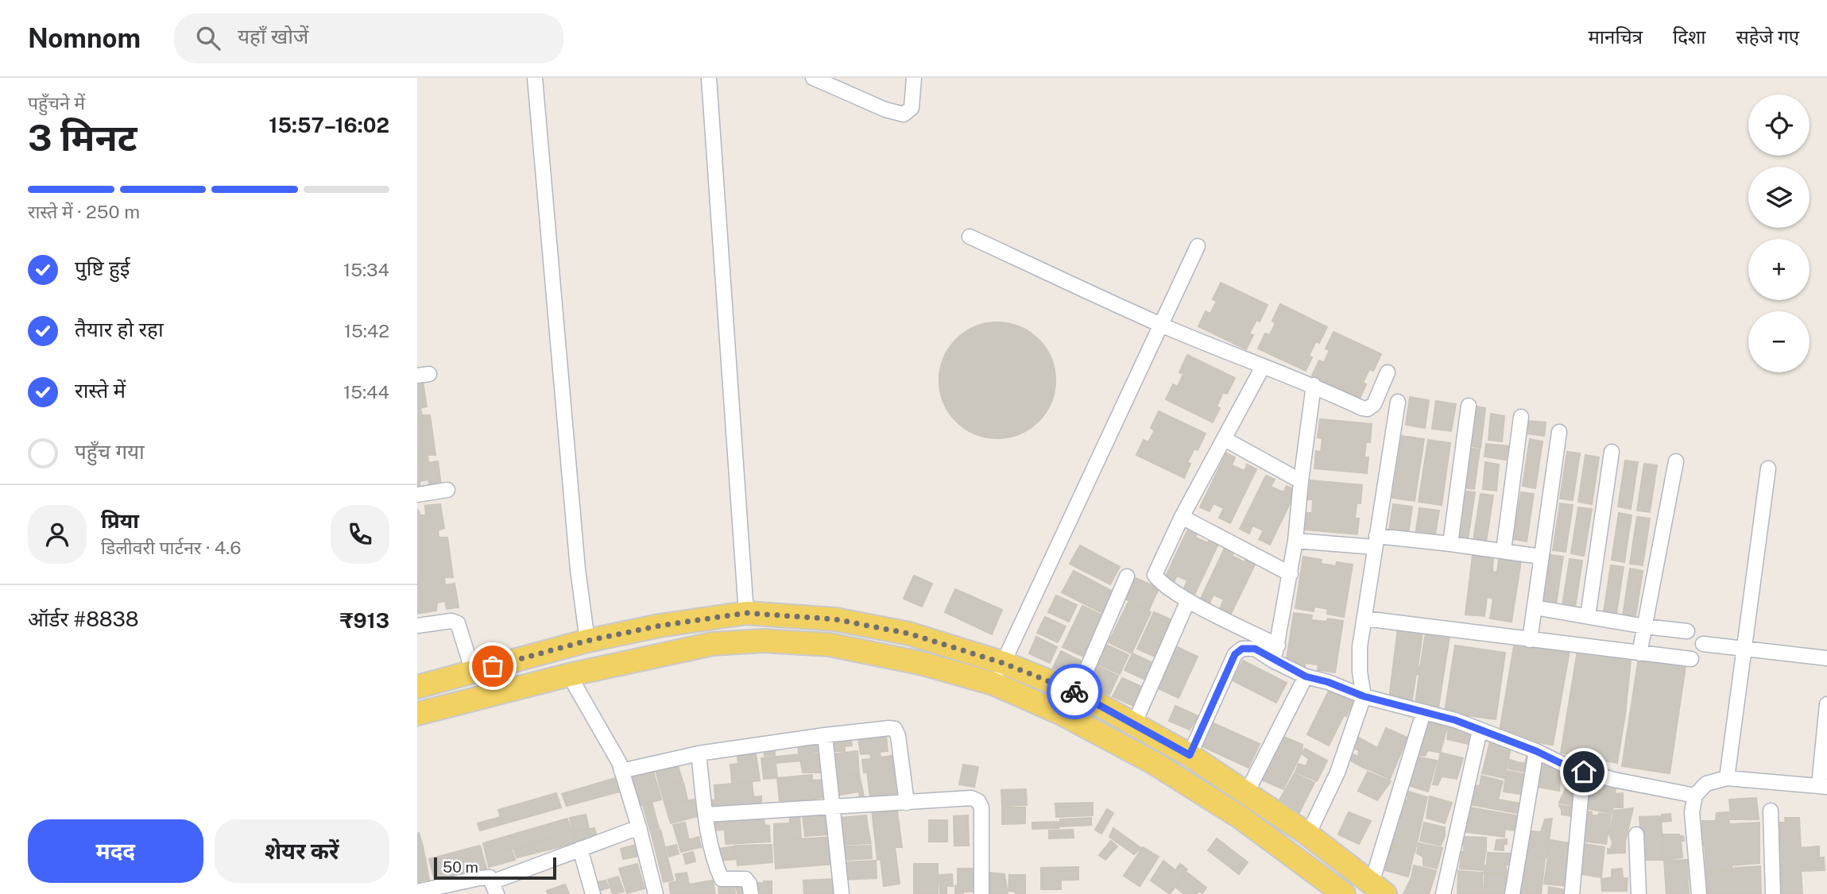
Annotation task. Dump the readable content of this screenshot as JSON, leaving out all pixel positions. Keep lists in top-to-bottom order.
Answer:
{
  "scale_bar": "50 m",
  "page": {
    "header": "Nomnom",
    "search": "यहाँ खोजें",
    "nav": ["मानचित्र", "दिशा", "सहेजे गए"],
    "heading": ["3 मिनट", "पहुँचने में", "15:57–16:02"],
    "panel": [
      "प्रिया",
      "डिलीवरी पार्टनर · 4.6",
      "ऑर्डर #8838",
      "₹913"
    ],
    "map_buttons": ["+", "−"],
    "bar": "रास्ते में · 250 m",
    "list": [
      ["पुष्टि हुई", "15:34"],
      ["तैयार हो रहा", "15:42"],
      ["रास्ते में", "15:44"],
      "पहुँच गया"
    ],
    "buttons": ["मदद", "शेयर करें"],
    "scale": "50 m"
  }
}
